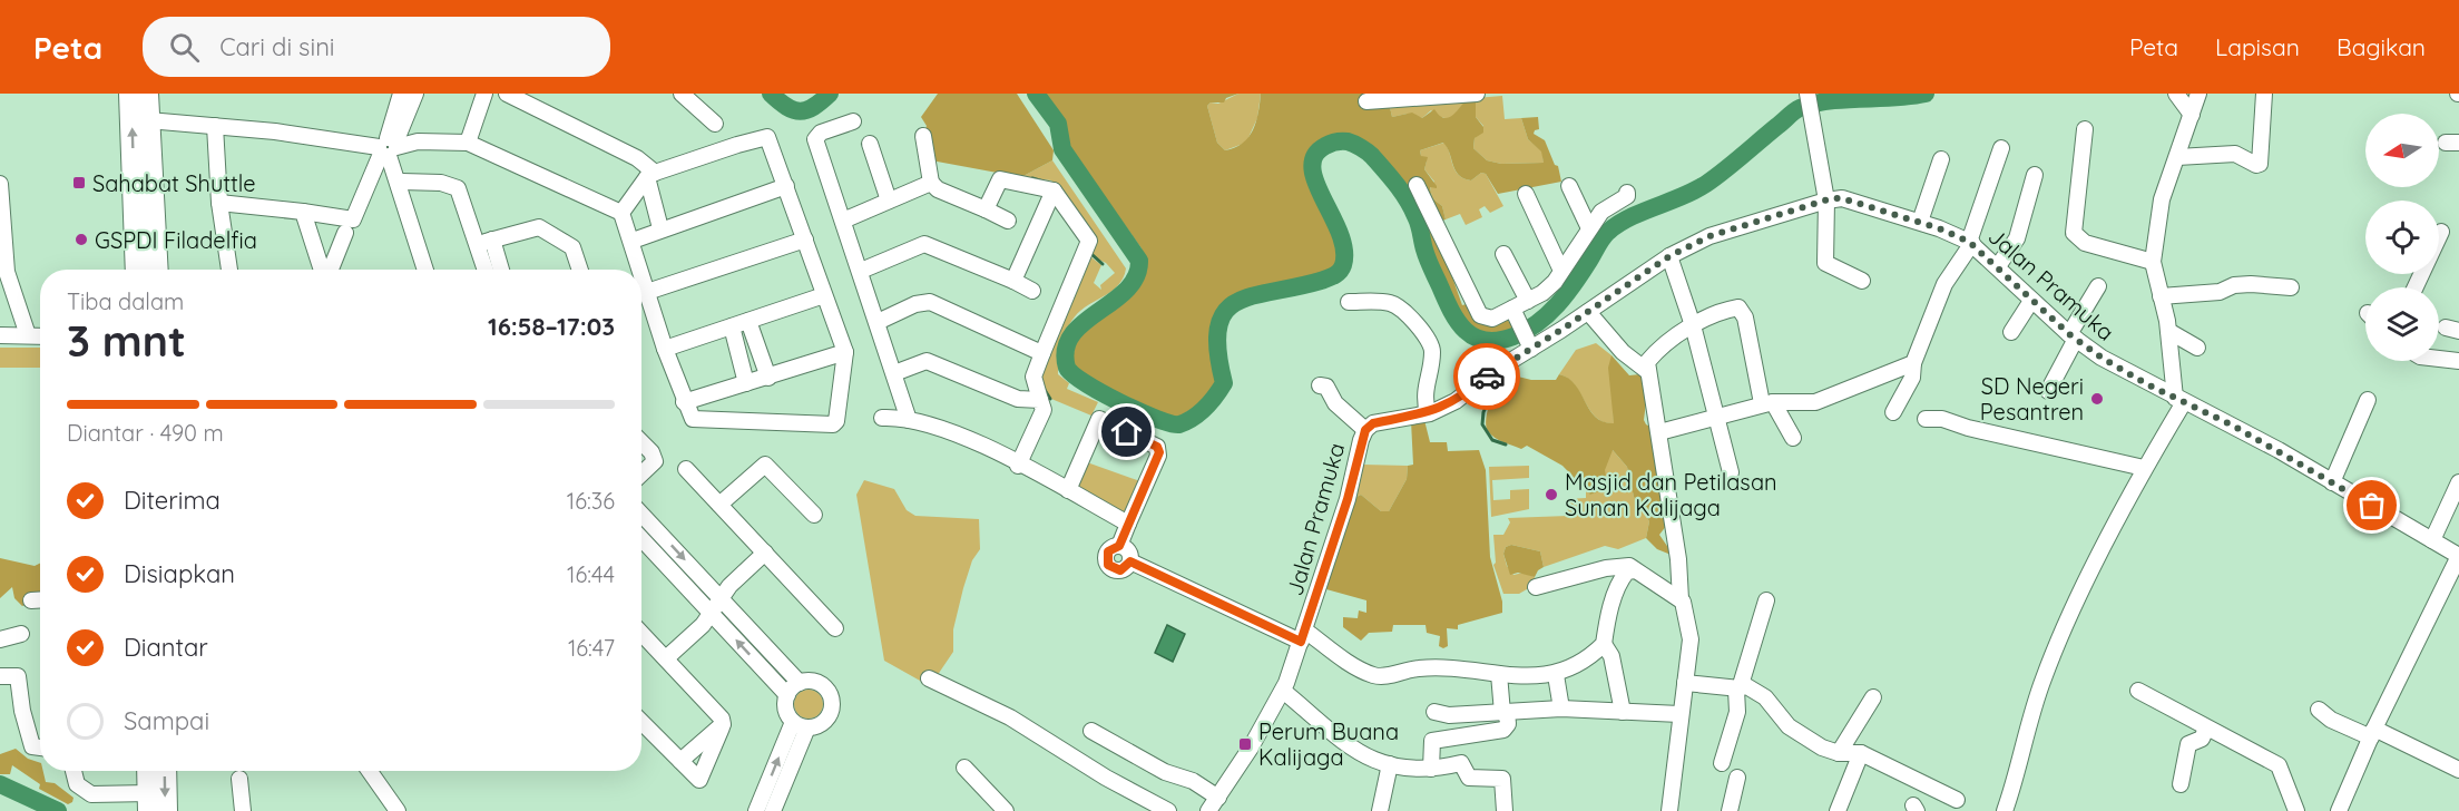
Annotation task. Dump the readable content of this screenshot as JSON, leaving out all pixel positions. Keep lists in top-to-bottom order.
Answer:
{
  "streets": {
    "street": ["Jalan Pramuka"]
  },
  "places": {
    "transit": ["Sahabat Shuttle", "Perum Buana Kalijaga"],
    "other": ["GSPDI Filadelfia", "SD Negeri Pesantren", "Masjid dan Petilasan Sunan Kalijaga"]
  },
  "north": "left",
  "page": {
    "header": "Peta",
    "search": "Cari di sini",
    "nav": ["Peta", "Lapisan", "Bagikan"],
    "heading": ["3 mnt", "Tiba dalam", "16:58–17:03"],
    "bar": "Diantar · 490 m",
    "list": [
      ["Diterima", "16:36"],
      ["Disiapkan", "16:44"],
      ["Diantar", "16:47"],
      "Sampai"
    ]
  }
}
